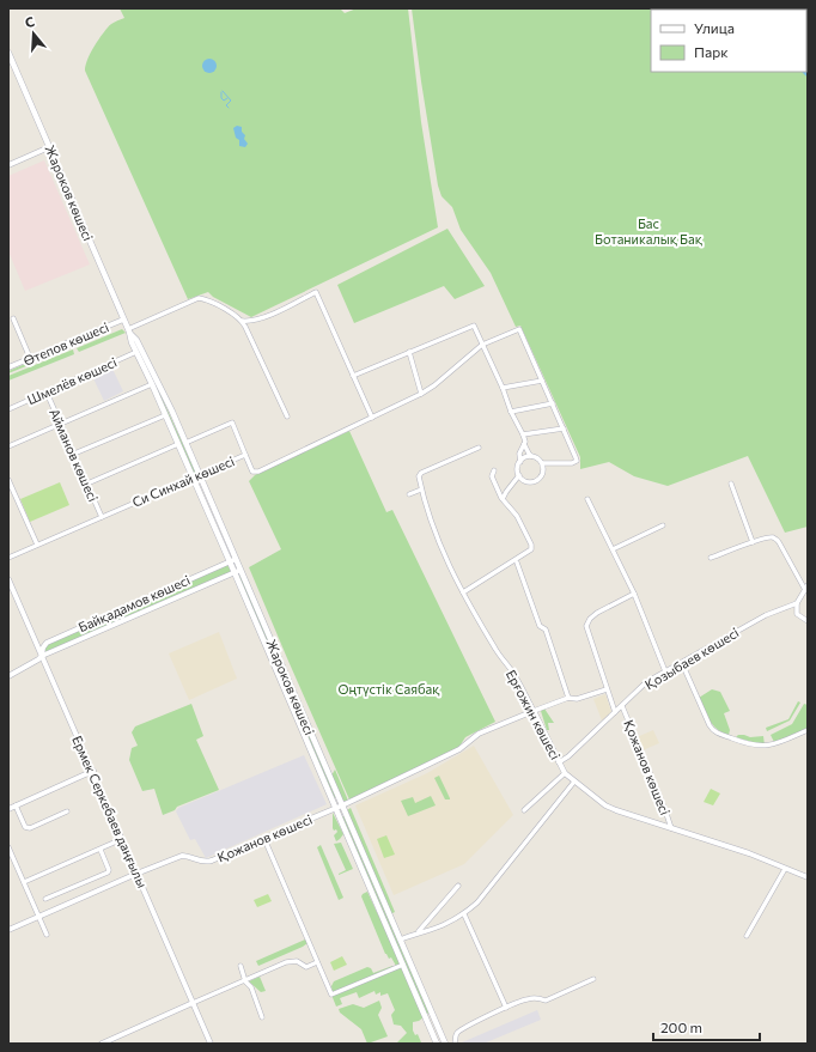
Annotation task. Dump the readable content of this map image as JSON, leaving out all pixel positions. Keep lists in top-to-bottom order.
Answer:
{
  "streets": {
    "main road": ["Жароков көшесі"],
    "street": [
      "Өтепов көшесі",
      "Шмелёв көшесі",
      "Айманов көшесі",
      "Си Синхай көшесі",
      "Байқадамов көшесі",
      "Қозыбаев көшесі",
      "Ерғожин көшесі",
      "Қожанов көшесі",
      "Ермек Серкебаев даңғылы"
    ]
  },
  "crossings": [
    ["Жароков көшесі", "Өтепов көшесі"],
    ["Жароков көшесі", "Шмелёв көшесі"],
    ["Жароков көшесі", "Си Синхай көшесі"],
    ["Жароков көшесі", "Байқадамов көшесі"],
    ["Жароков көшесі", "Қожанов көшесі"],
    ["Шмелёв көшесі", "Айманов көшесі"],
    ["Айманов көшесі", "Си Синхай көшесі"],
    ["Байқадамов көшесі", "Ермек Серкебаев даңғылы"],
    ["Қозыбаев көшесі", "Ерғожин көшесі"],
    ["Қозыбаев көшесі", "Қожанов көшесі"],
    ["Ерғожин көшесі", "Қожанов көшесі"],
    ["Қожанов көшесі", "Ермек Серкебаев даңғылы"]
  ],
  "parks": ["Бас Ботаникалық Бақ", "Оңтүстік Саябақ"],
  "legend": ["Улица", "Парк"],
  "scale_bar": "200 m",
  "north": "top"
}
